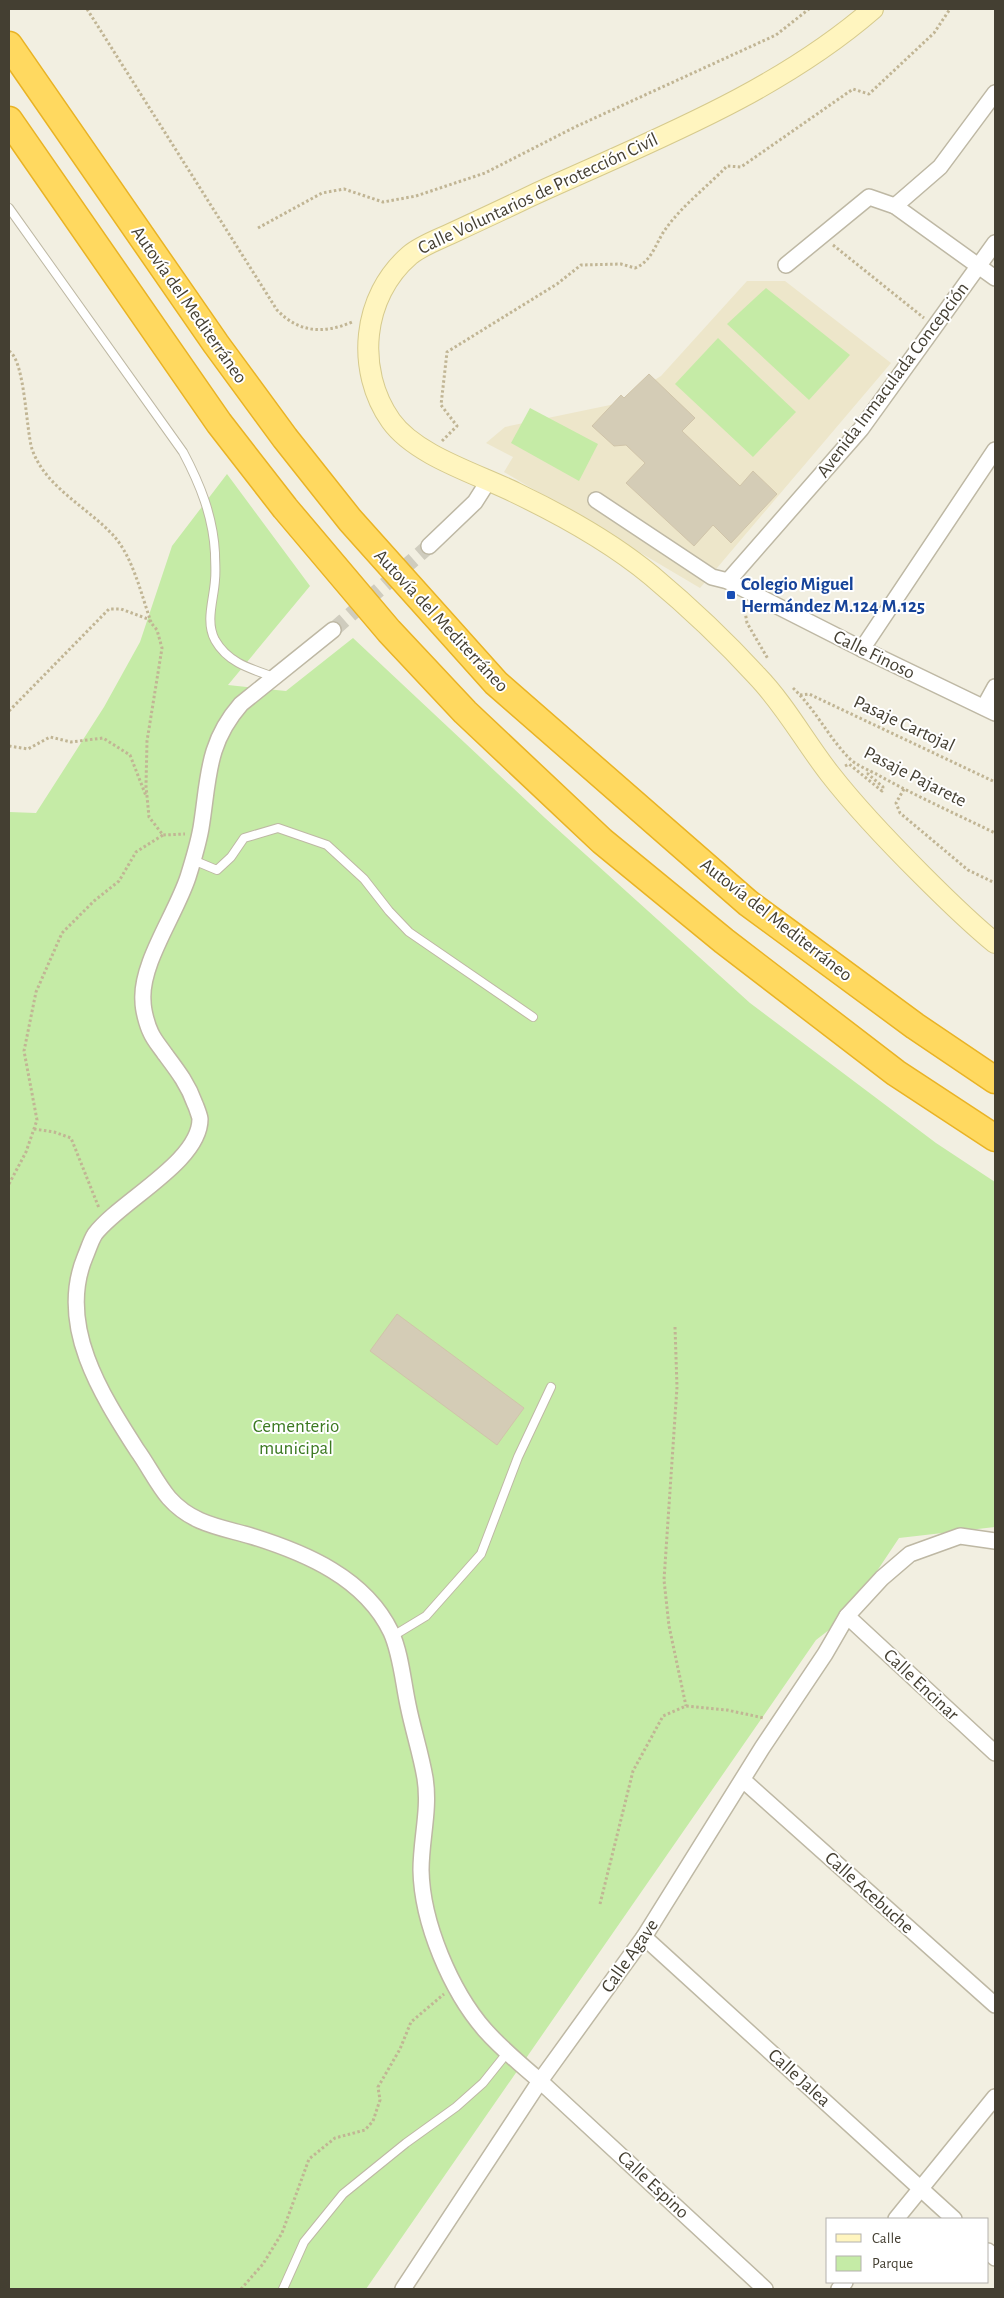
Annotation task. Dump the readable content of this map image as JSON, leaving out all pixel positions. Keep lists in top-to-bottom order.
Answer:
{
  "streets": {
    "highway": ["Autovía del Mediterráneo"],
    "street": [
      "Calle Voluntarios de Protección Civíl",
      "Avenida Inmaculada Concepción",
      "Calle Finoso",
      "Calle Encinar",
      "Calle Acebuche",
      "Calle Agave",
      "Calle Jalea",
      "Calle Espino"
    ],
    "path": ["Pasaje Cartojal", "Pasaje Pajarete"]
  },
  "crossings": [
    ["Avenida Inmaculada Concepción", "Calle Finoso"],
    ["Pasaje Cartojal", "Pasaje Pajarete"],
    ["Calle Encinar", "Calle Agave"],
    ["Calle Acebuche", "Calle Agave"],
    ["Calle Agave", "Calle Jalea"],
    ["Calle Agave", "Calle Espino"]
  ],
  "parks": ["Cementerio municipal"],
  "places": {
    "transit": ["Colegio Miguel Hermández M.124 M.125"]
  },
  "legend": ["Calle", "Parque"]
}
